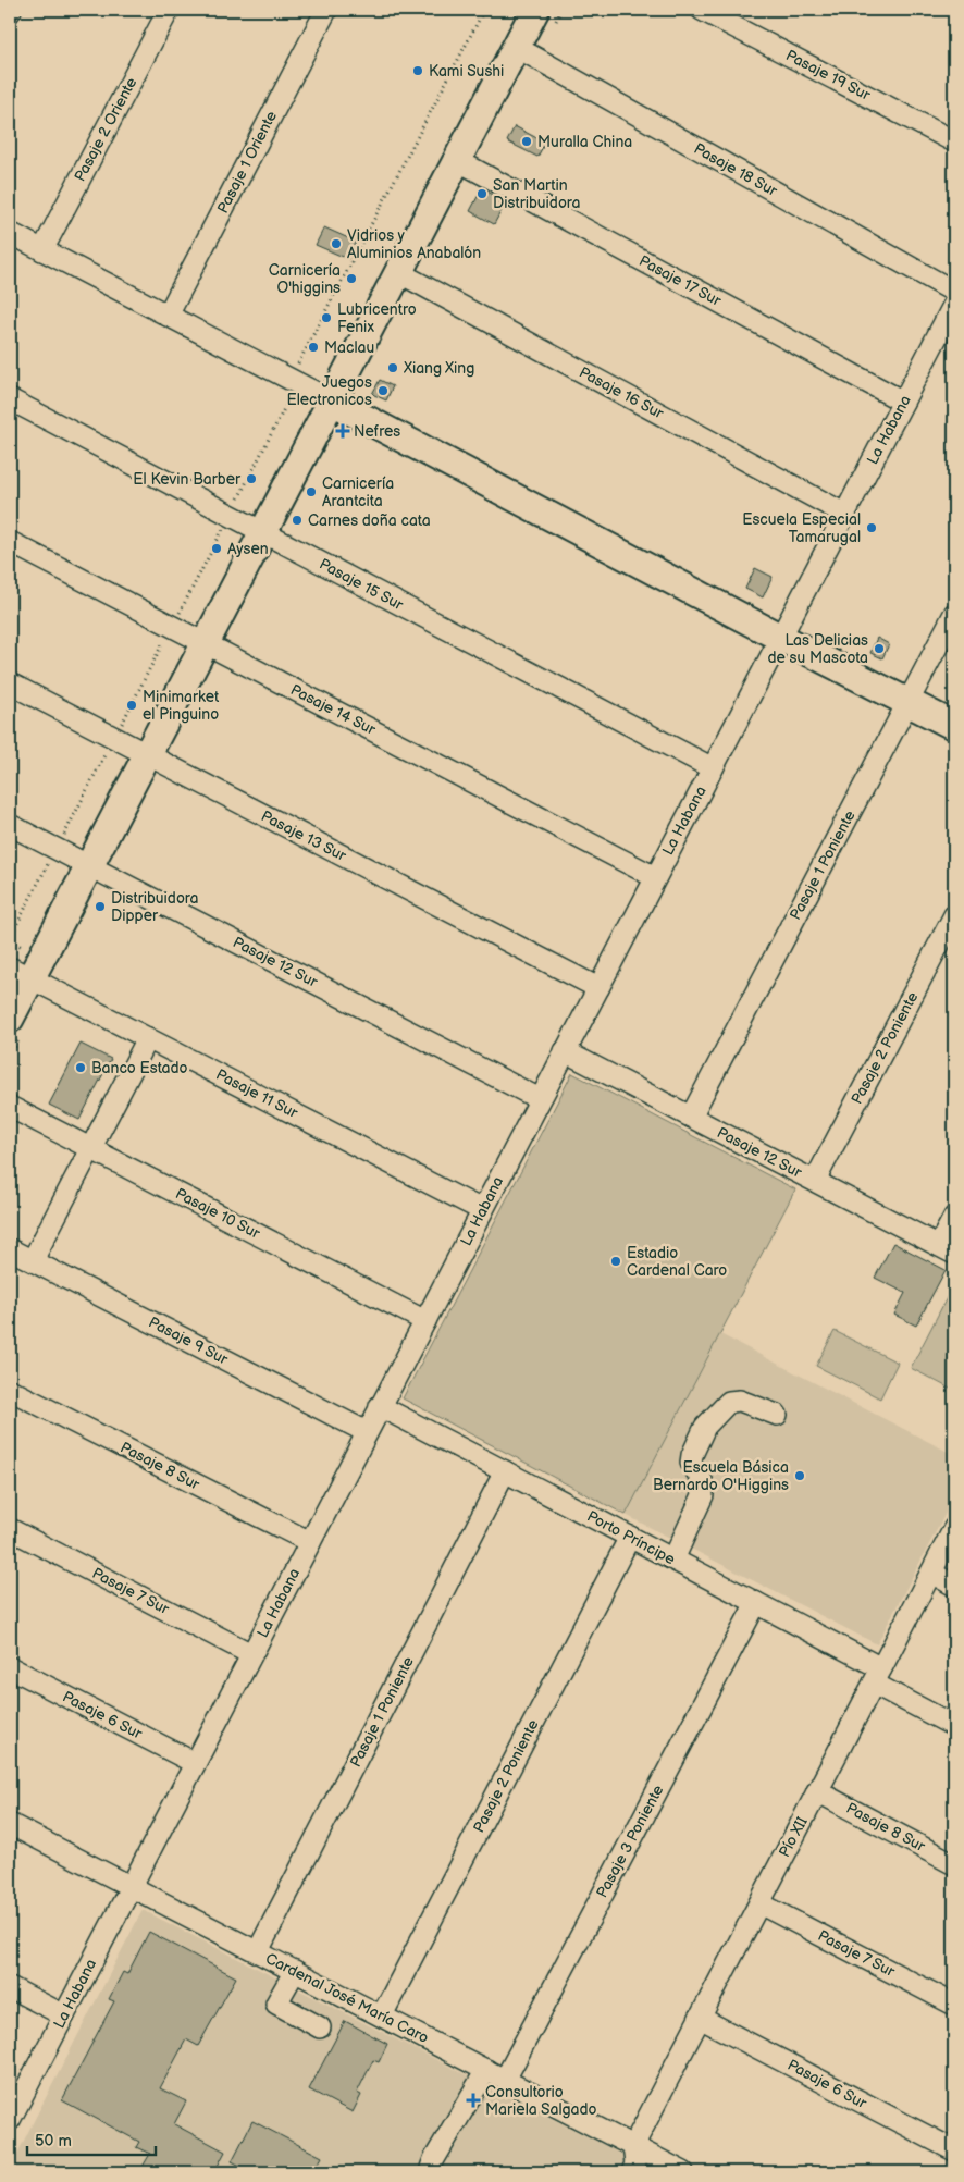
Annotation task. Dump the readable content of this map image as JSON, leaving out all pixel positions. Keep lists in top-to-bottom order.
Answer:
{
  "streets": {
    "street": [
      "Pasaje 19 Sur",
      "Pasaje 2 Oriente",
      "Pasaje 1 Oriente",
      "Pasaje 18 Sur",
      "Pasaje 17 Sur",
      "Pasaje 16 Sur",
      "La Habana",
      "Pasaje 15 Sur",
      "Pasaje 14 Sur",
      "Pasaje 13 Sur",
      "Pasaje 1 Poniente",
      "Pasaje 12 Sur",
      "Pasaje 2 Poniente",
      "Pasaje 11 Sur",
      "Pasaje 10 Sur",
      "Pasaje 9 Sur",
      "Pasaje 8 Sur",
      "Porto Príncipe",
      "Pasaje 7 Sur",
      "Pasaje 6 Sur",
      "Pío XII",
      "Pasaje 3 Poniente",
      "Cardenal José María Caro"
    ]
  },
  "crossings": [
    ["Pasaje 17 Sur", "La Habana"],
    ["Pasaje 16 Sur", "La Habana"],
    ["La Habana", "Pasaje 15 Sur"],
    ["La Habana", "Pasaje 14 Sur"],
    ["La Habana", "Pasaje 13 Sur"],
    ["La Habana", "Pasaje 12 Sur"],
    ["La Habana", "Pasaje 11 Sur"],
    ["La Habana", "Pasaje 10 Sur"],
    ["La Habana", "Pasaje 9 Sur"],
    ["La Habana", "Pasaje 8 Sur"],
    ["La Habana", "Porto Príncipe"],
    ["La Habana", "Pasaje 7 Sur"],
    ["La Habana", "Pasaje 6 Sur"],
    ["La Habana", "Cardenal José María Caro"],
    ["Pasaje 1 Poniente", "Pasaje 12 Sur"],
    ["Pasaje 1 Poniente", "Porto Príncipe"],
    ["Pasaje 1 Poniente", "Cardenal José María Caro"],
    ["Pasaje 12 Sur", "Pasaje 2 Poniente"],
    ["Pasaje 2 Poniente", "Porto Príncipe"],
    ["Pasaje 2 Poniente", "Cardenal José María Caro"],
    ["Pasaje 8 Sur", "Pío XII"],
    ["Porto Príncipe", "Pío XII"],
    ["Porto Príncipe", "Pasaje 3 Poniente"],
    ["Pasaje 7 Sur", "Pío XII"],
    ["Pasaje 6 Sur", "Pío XII"],
    ["Pío XII", "Cardenal José María Caro"],
    ["Pasaje 3 Poniente", "Cardenal José María Caro"]
  ],
  "places": {
    "other": [
      "Kami Sushi",
      "Muralla China",
      "San Martin Distribuidora",
      "Vidrios y Aluminios Anabalón",
      "Carnicería O'higgins",
      "Lubricentro Fenix",
      "Maclau",
      "Xiang Xing",
      "Juegos Electronicos",
      "El Kevin Barber",
      "Carnicería Arantcita",
      "Carnes doña cata",
      "Escuela Especial Tamarugal",
      "Aysen",
      "Las Delicias de su Mascota",
      "Minimarket el Pinguino",
      "Distribuidora Dipper",
      "Banco Estado",
      "Estadio Cardenal Caro",
      "Escuela Básica Bernardo O'Higgins"
    ],
    "health": ["Nefres", "Consultorio Mariela Salgado"]
  },
  "scale_bar": "50 m"
}
